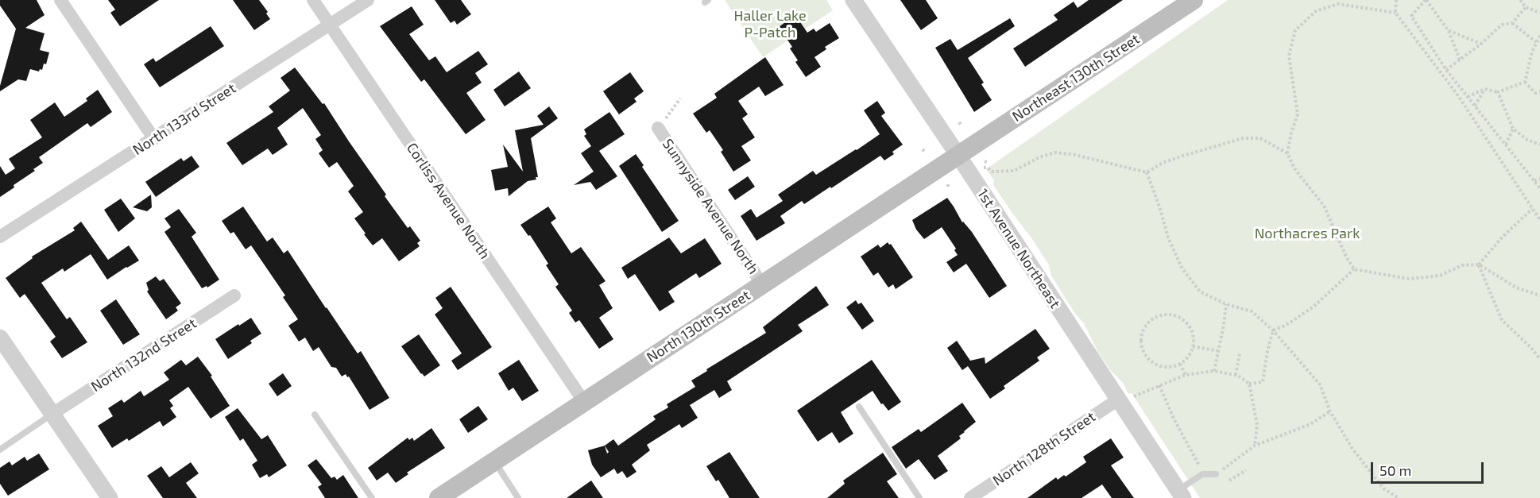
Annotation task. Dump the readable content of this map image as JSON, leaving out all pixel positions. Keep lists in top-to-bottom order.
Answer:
{
  "streets": {
    "main road": ["Northeast 130th Street", "North 130th Street"],
    "street": [
      "North 133rd Street",
      "Corliss Avenue North",
      "Sunnyside Avenue North",
      "1st Avenue Northeast",
      "North 132nd Street",
      "North 128th Street"
    ]
  },
  "crossings": [
    ["Northeast 130th Street", "1st Avenue Northeast"],
    ["Northeast 130th Street", "North 130th Street"],
    ["North 133rd Street", "Corliss Avenue North"],
    ["Corliss Avenue North", "North 130th Street"],
    ["Sunnyside Avenue North", "North 130th Street"],
    ["1st Avenue Northeast", "North 130th Street"],
    ["1st Avenue Northeast", "North 128th Street"]
  ],
  "parks": ["Haller Lake P-Patch", "Northacres Park"],
  "scale_bar": "50 m"
}
